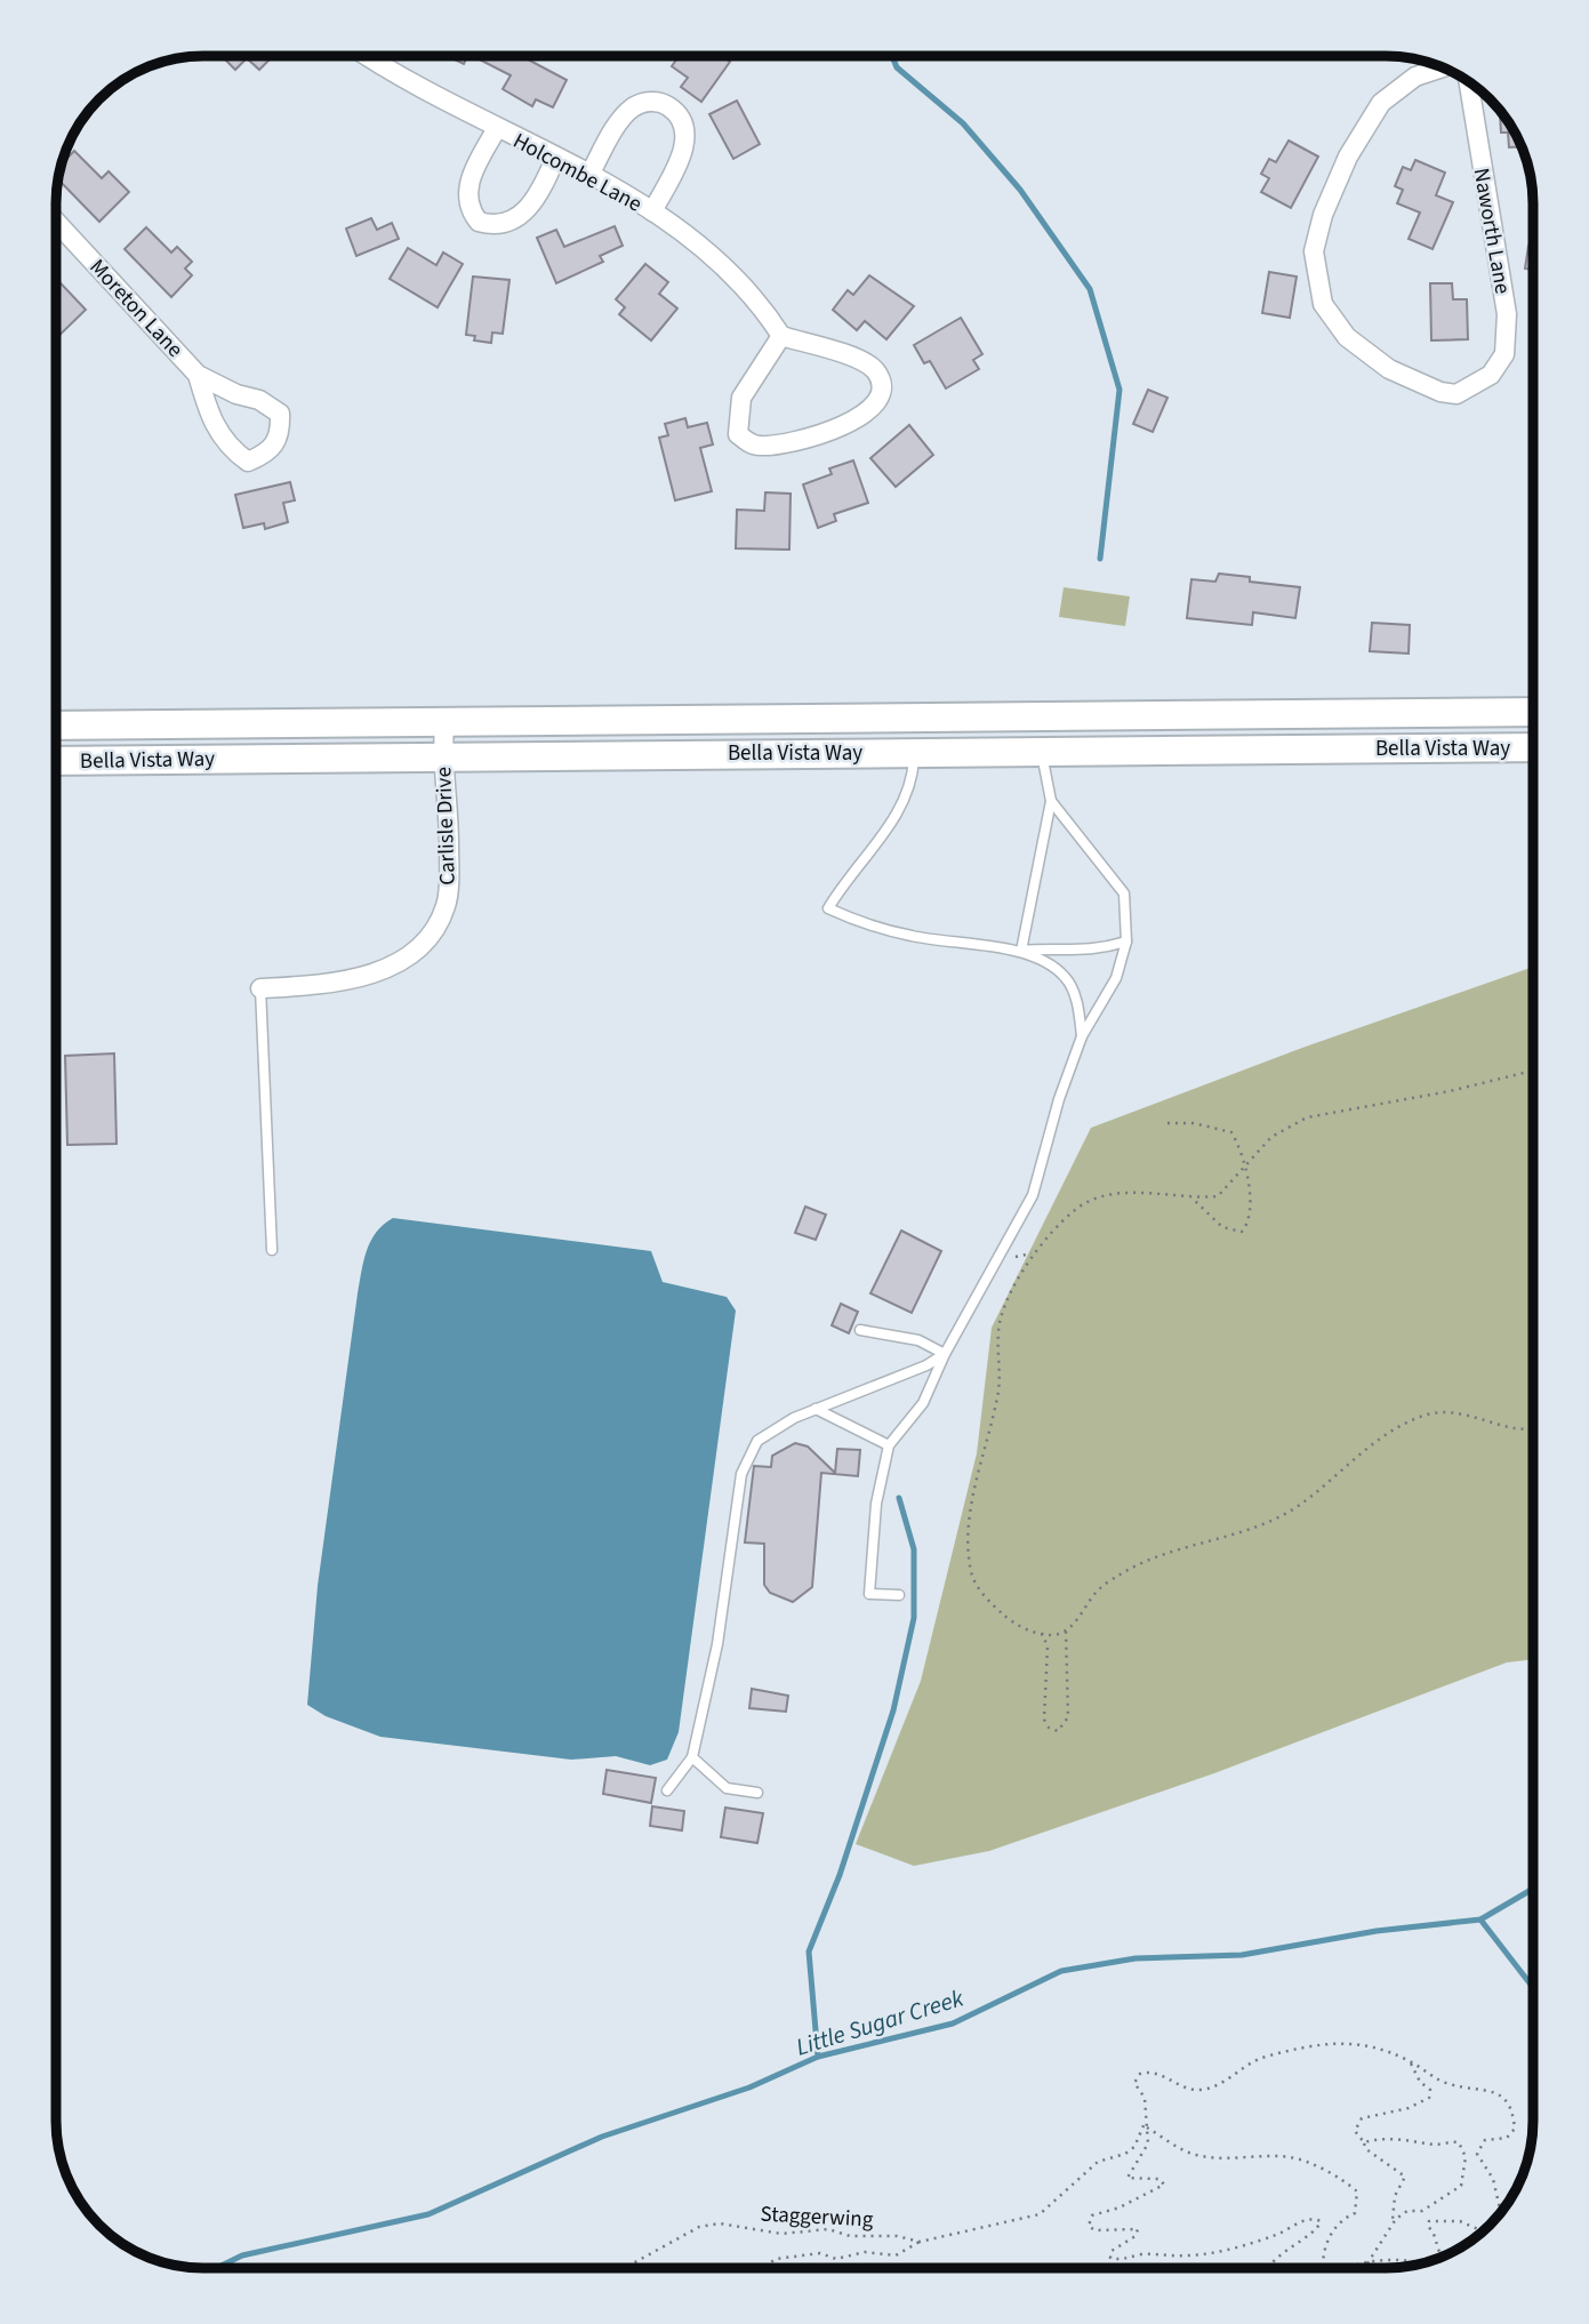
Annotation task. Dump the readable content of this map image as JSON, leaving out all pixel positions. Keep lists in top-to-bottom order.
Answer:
{
  "streets": {
    "main road": ["Bella Vista Way"],
    "street": [
      "Holcombe Lane",
      "Naworth Lane",
      "Moreton Lane",
      "Carlisle Drive"
    ],
    "path": ["Staggerwing"]
  },
  "crossings": [
    ["Bella Vista Way", "Carlisle Drive"]
  ],
  "water": ["Little Sugar Creek"]
}
